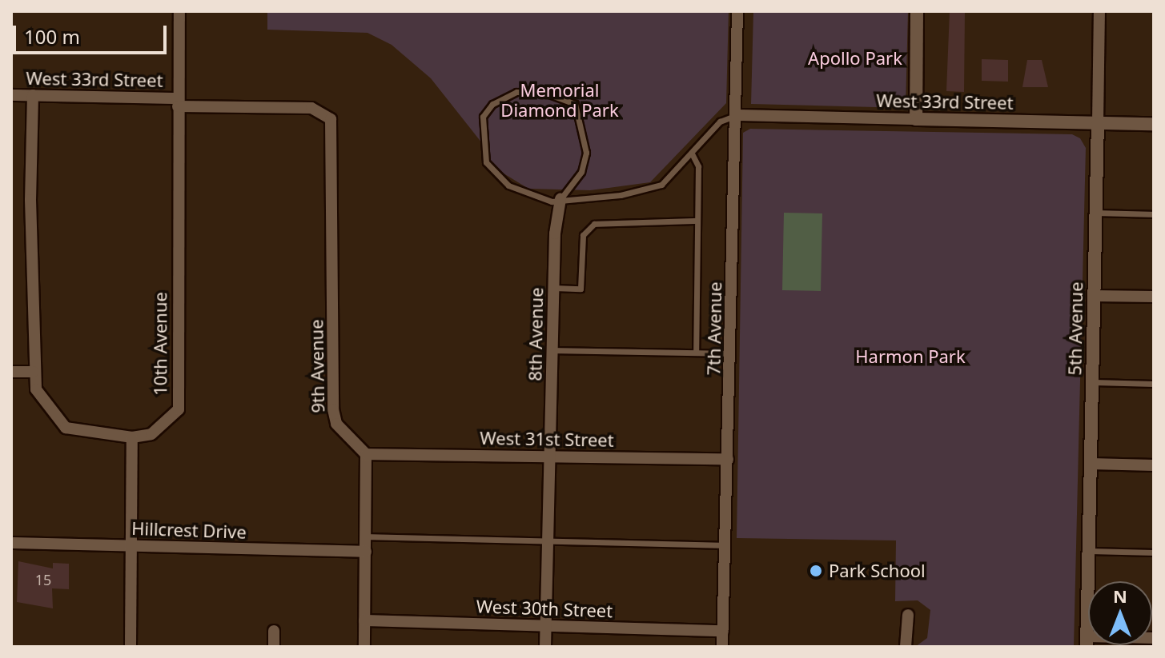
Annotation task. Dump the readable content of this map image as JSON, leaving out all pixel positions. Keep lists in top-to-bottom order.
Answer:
{
  "streets": {
    "street": [
      "West 33rd Street",
      "7th Avenue",
      "5th Avenue",
      "8th Avenue",
      "10th Avenue",
      "9th Avenue",
      "West 31st Street",
      "Hillcrest Drive",
      "West 30th Street"
    ]
  },
  "crossings": [
    ["West 33rd Street", "7th Avenue"],
    ["West 33rd Street", "5th Avenue"],
    ["West 33rd Street", "10th Avenue"],
    ["West 33rd Street", "9th Avenue"],
    ["7th Avenue", "West 31st Street"],
    ["7th Avenue", "West 30th Street"],
    ["8th Avenue", "West 31st Street"],
    ["8th Avenue", "West 30th Street"],
    ["9th Avenue", "West 31st Street"]
  ],
  "parks": ["Apollo Park", "Memorial Diamond Park", "Harmon Park"],
  "places": ["Park School"],
  "house_numbers": ["15"],
  "scale_bar": "100 m",
  "north": "top"
}
